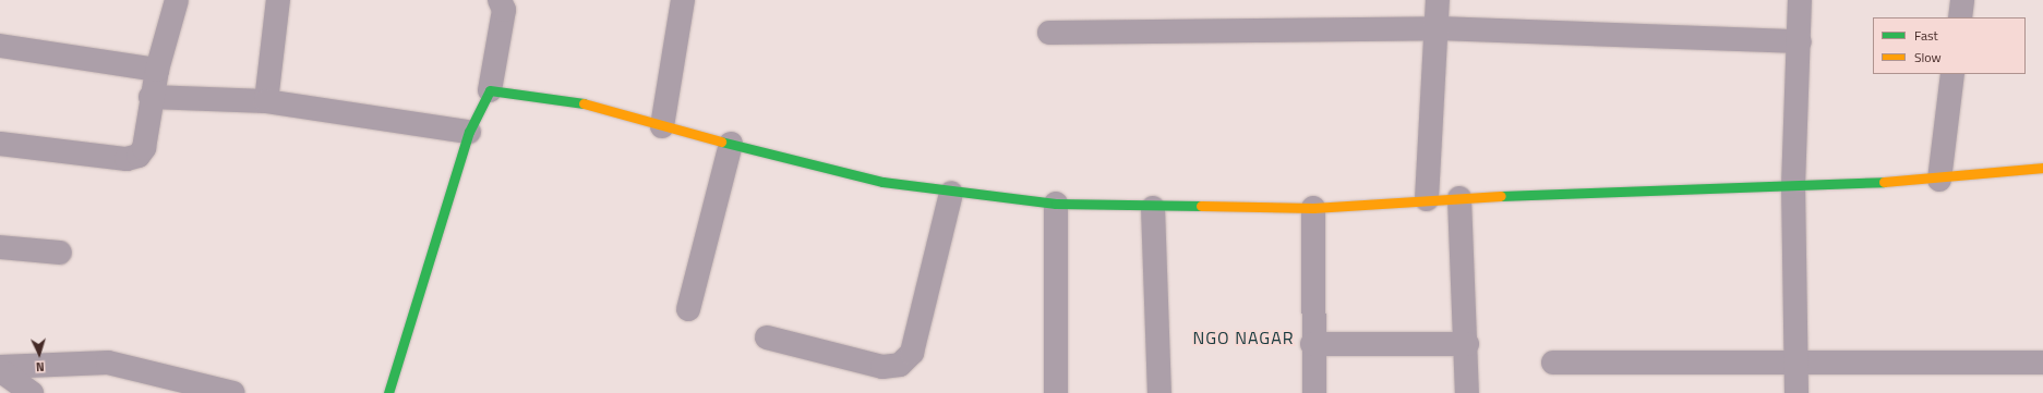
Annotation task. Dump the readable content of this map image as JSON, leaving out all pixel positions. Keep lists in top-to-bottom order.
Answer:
{
  "districts": ["NGO NAGAR"],
  "legend": ["Fast", "Slow"],
  "north": "bottom"
}
